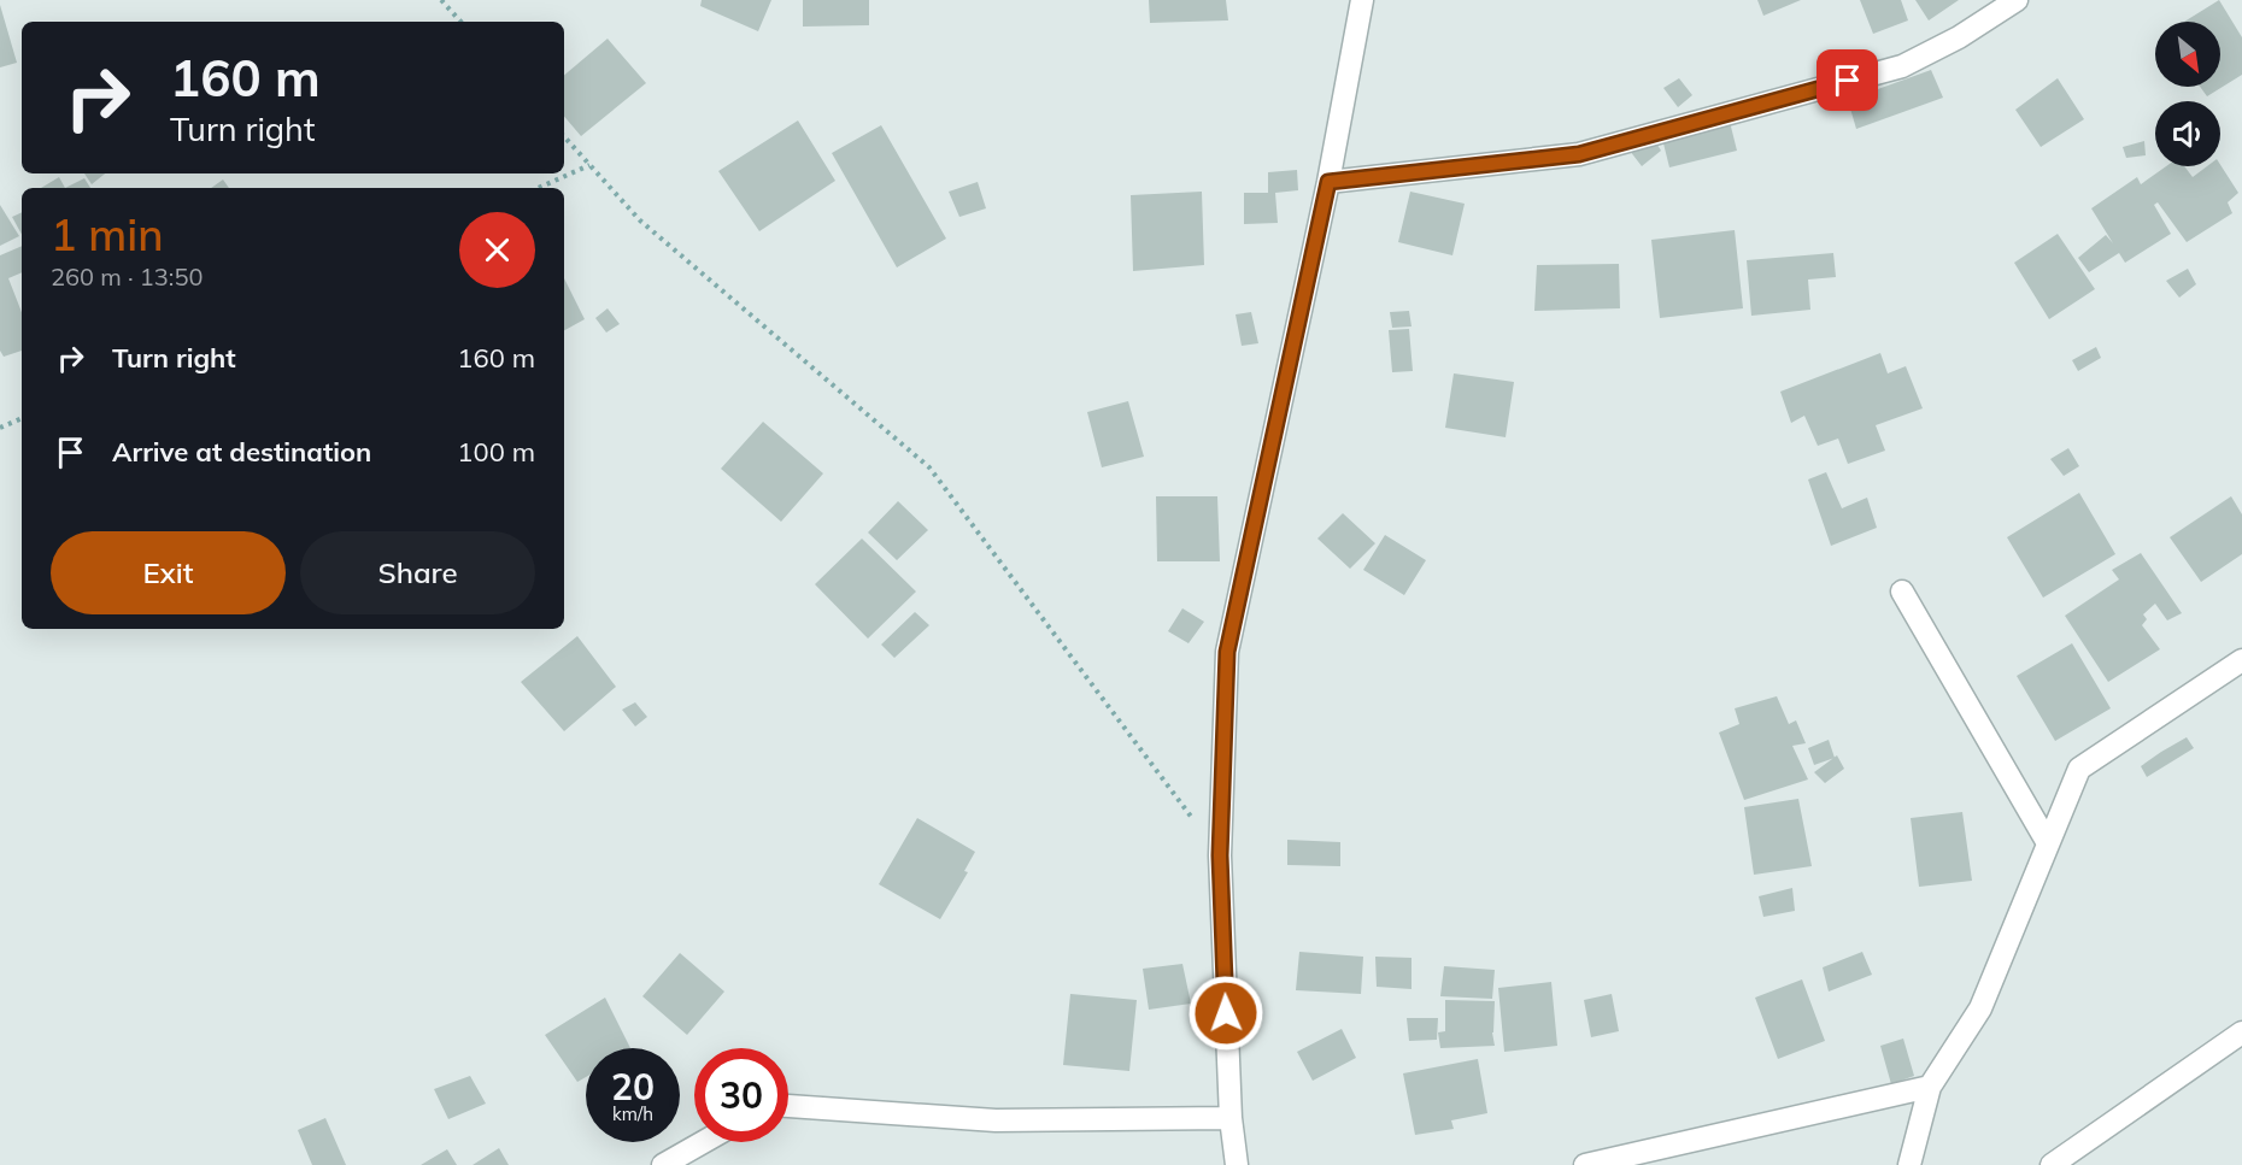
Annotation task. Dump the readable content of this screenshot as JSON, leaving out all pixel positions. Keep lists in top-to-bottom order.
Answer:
{
  "north": "bottom right",
  "page": {
    "turn": ["160 m", "Turn right"],
    "heading": ["1 min", "260 m · 13:50"],
    "list": [
      {
        "name": "Turn right",
        "value": "160 m"
      },
      {
        "name": "Arrive at destination",
        "value": "100 m"
      }
    ],
    "buttons": ["Exit", "Share"],
    "speed": "20 km/h",
    "limit": "30"
  }
}
